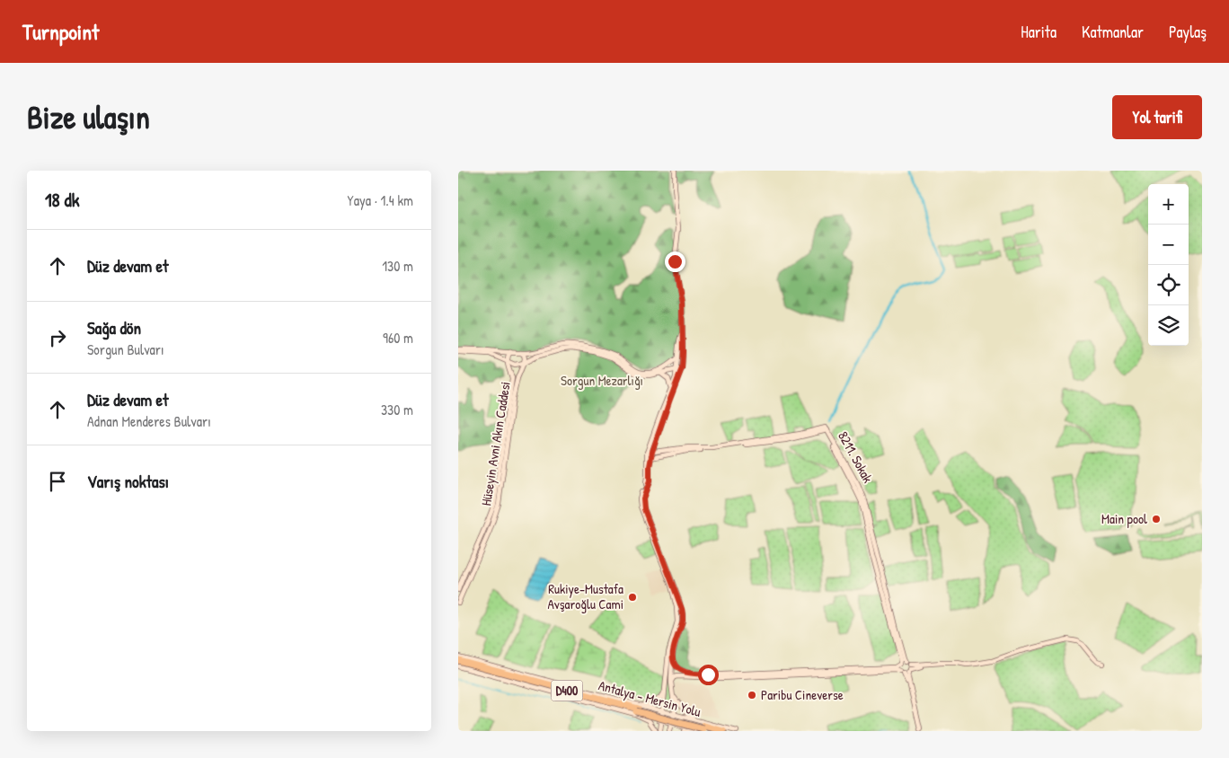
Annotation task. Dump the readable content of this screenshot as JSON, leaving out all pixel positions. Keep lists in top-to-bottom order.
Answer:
{
  "streets": {
    "highway": ["D400", "Antalya - Mersin Yolu"],
    "street": ["Hüseyin Avni Akın Caddesi", "8211. Sokak"]
  },
  "crossings": [
    ["D400", "Antalya - Mersin Yolu"]
  ],
  "parks": ["Sorgun Mezarlığı"],
  "places": ["Main pool", "Rukiye-Mustafa Avşaroğlu Cami", "Paribu Cineverse"],
  "page": {
    "header": "Turnpoint",
    "nav": ["Harita", "Katmanlar", "Paylaş"],
    "buttons": "Yol tarifi",
    "title": "Bize ulaşın",
    "heading": ["18 dk", "Yaya · 1.4 km"],
    "map_buttons": ["+", "−"],
    "list": [
      ["Düz devam et", "130 m"],
      ["Sağa dön", "Sorgun Bulvarı", "960 m"],
      ["Düz devam et", "Adnan Menderes Bulvarı", "330 m"],
      "Varış noktası"
    ]
  }
}
